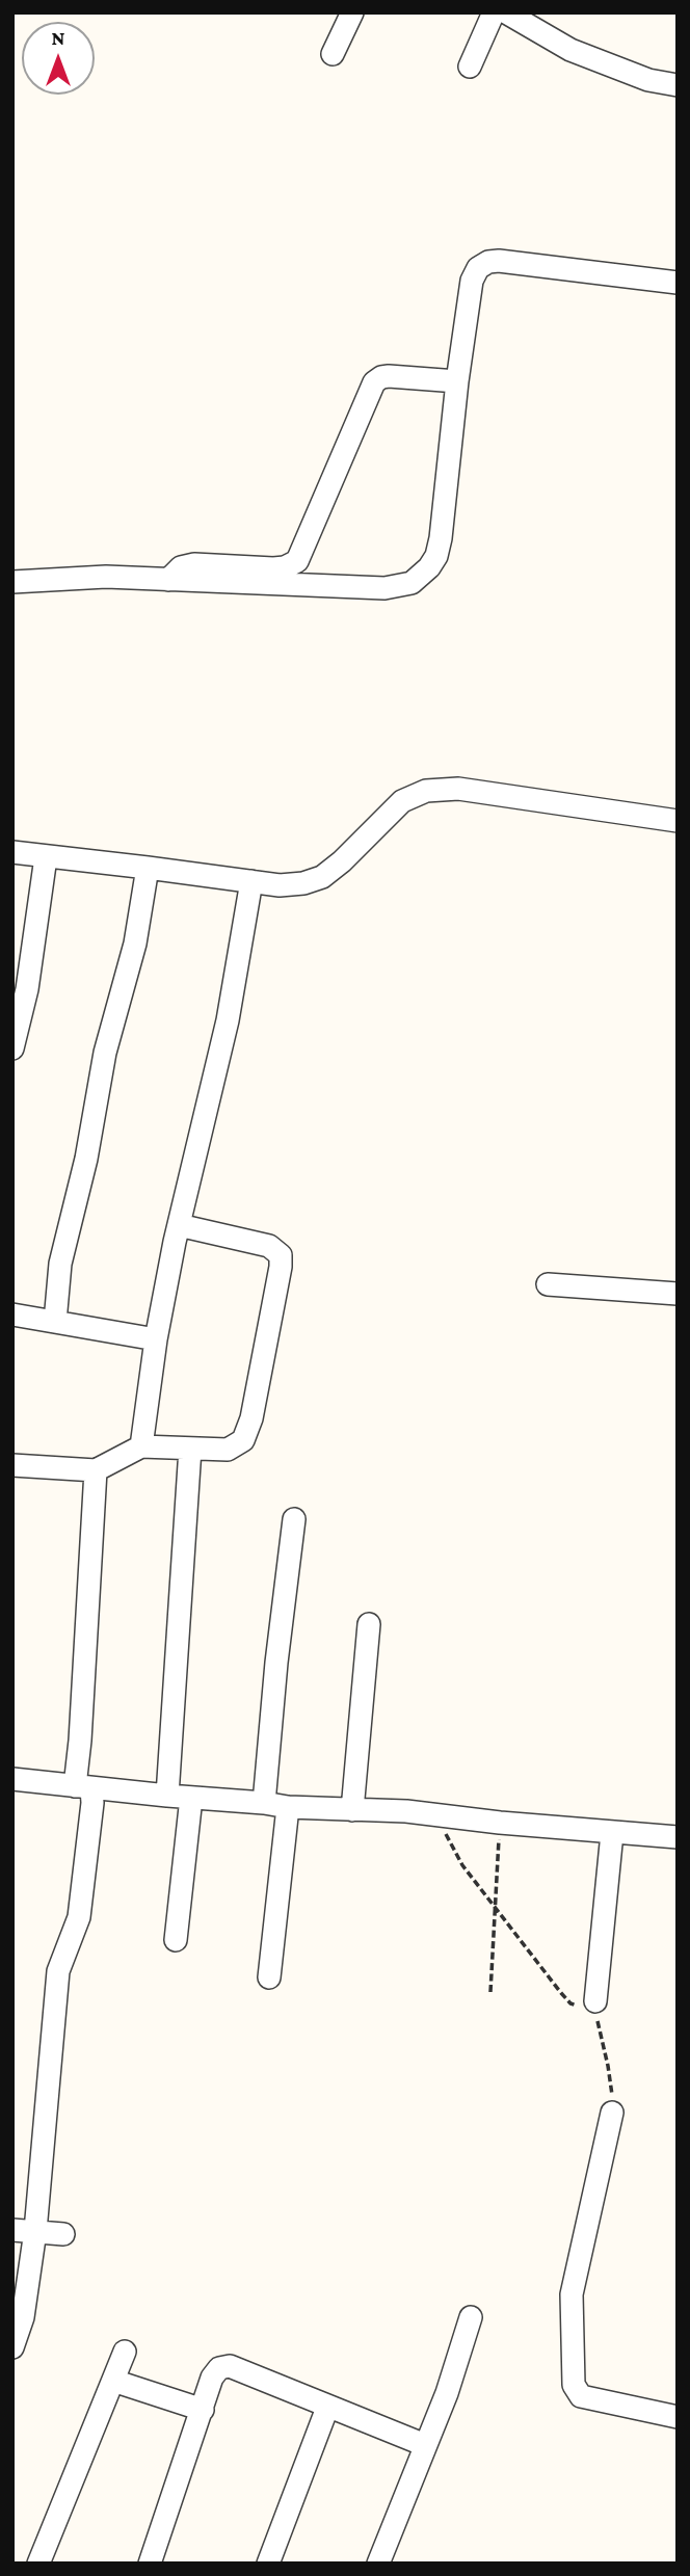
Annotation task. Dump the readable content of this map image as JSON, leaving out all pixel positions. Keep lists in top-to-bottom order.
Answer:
{
  "north": "top"
}
